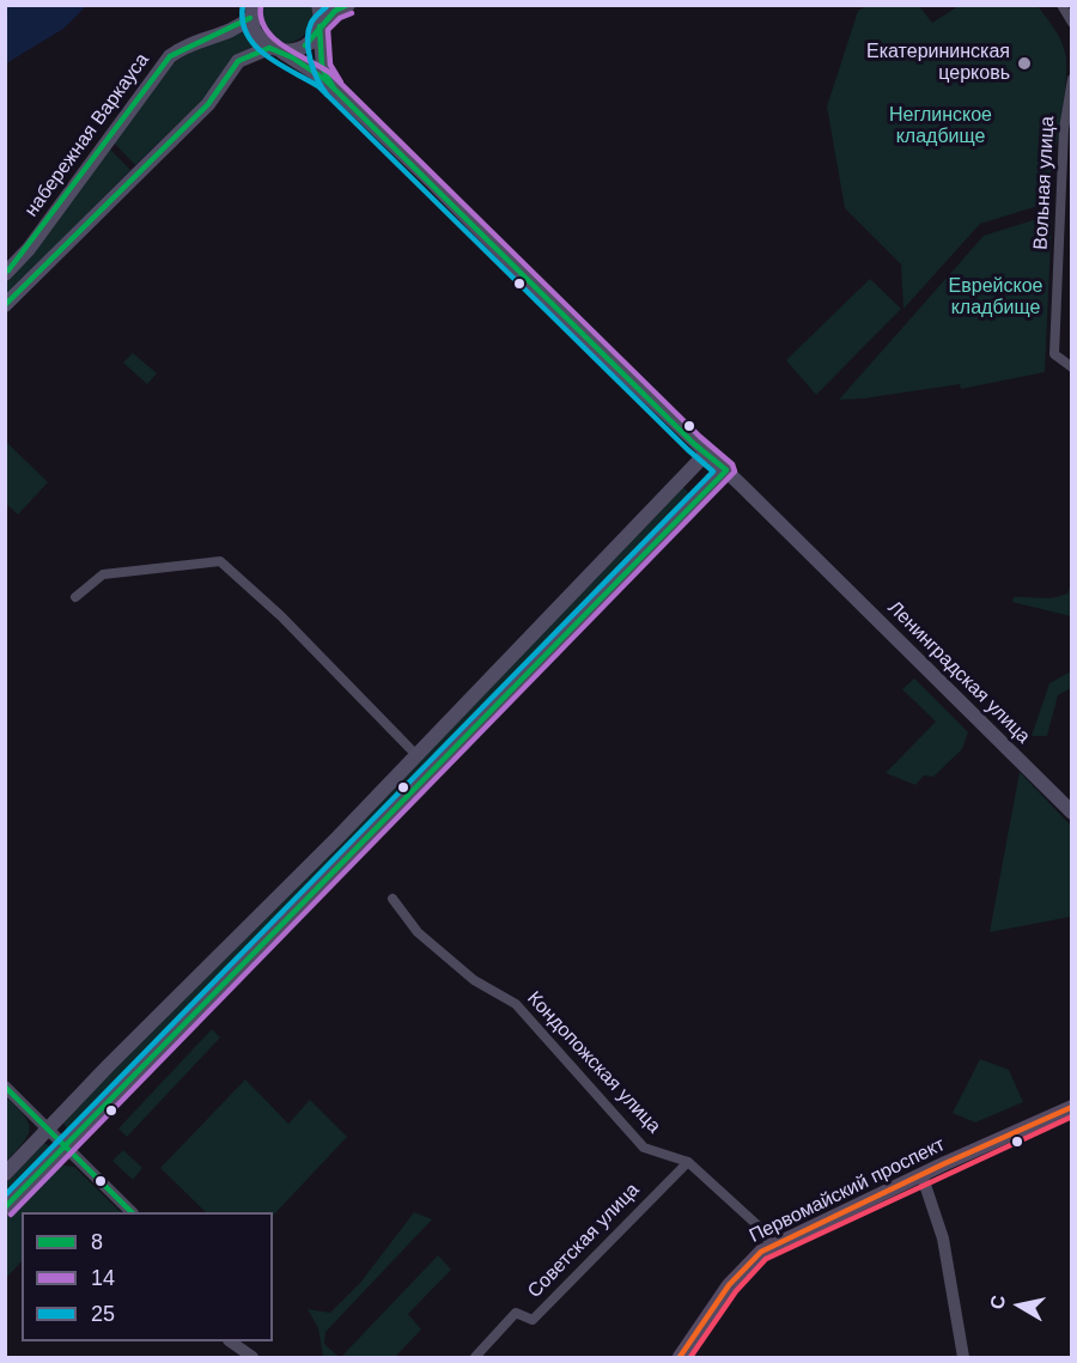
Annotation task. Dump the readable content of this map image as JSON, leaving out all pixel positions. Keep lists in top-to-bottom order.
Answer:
{
  "streets": {
    "main road": ["набережная Варкауса", "Ленинградская улица", "Первомайский проспект"],
    "street": ["Вольная улица", "Кондопожская улица", "Советская улица"]
  },
  "crossings": [
    ["Кондопожская улица", "Первомайский проспект"],
    ["Кондопожская улица", "Советская улица"]
  ],
  "parks": ["Неглинское кладбище", "Еврейское кладбище"],
  "places": ["Екатерининская церковь"],
  "lines": ["transit line 8", "transit line 25", "transit line 14"],
  "legend": ["8", "14", "25"],
  "north": "left"
}
